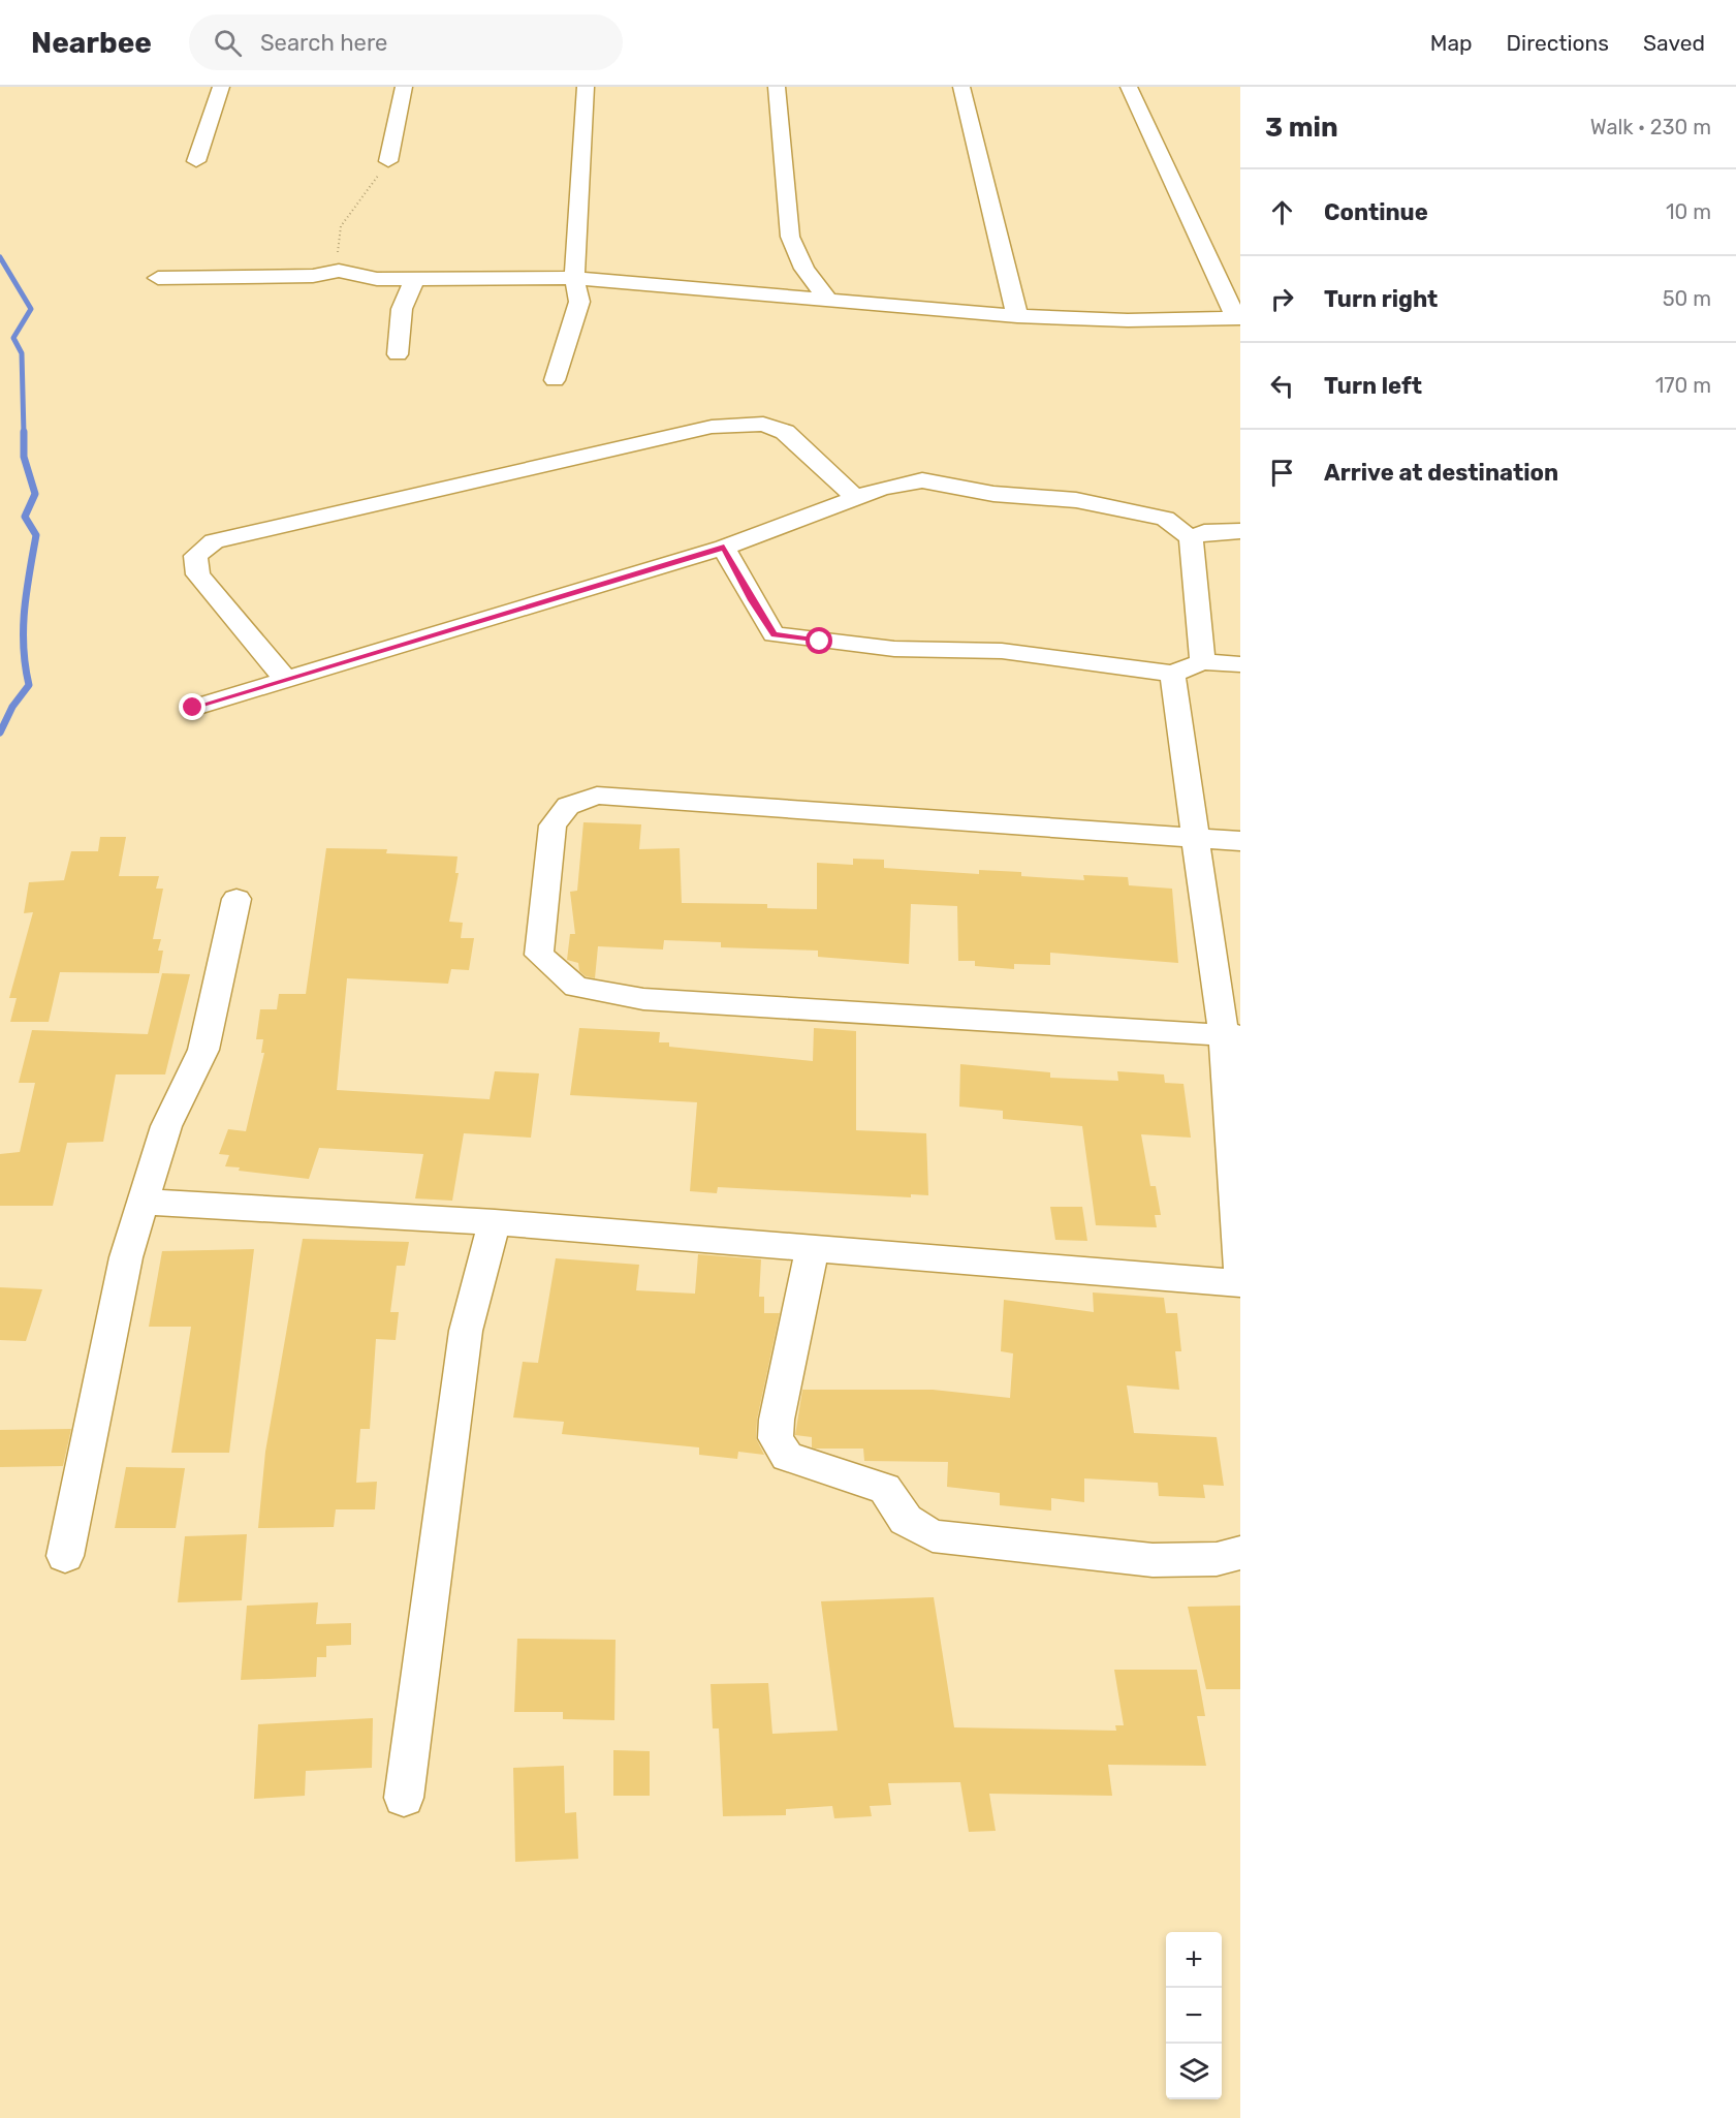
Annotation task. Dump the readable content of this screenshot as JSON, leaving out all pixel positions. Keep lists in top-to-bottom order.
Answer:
{
  "page": {
    "header": "Nearbee",
    "search": "Search here",
    "nav": ["Map", "Directions", "Saved"],
    "heading": ["3 min", "Walk · 230 m"],
    "list": [
      ["Continue", "10 m"],
      ["Turn right", "50 m"],
      ["Turn left", "170 m"],
      "Arrive at destination"
    ],
    "map_buttons": ["+", "−"]
  }
}
